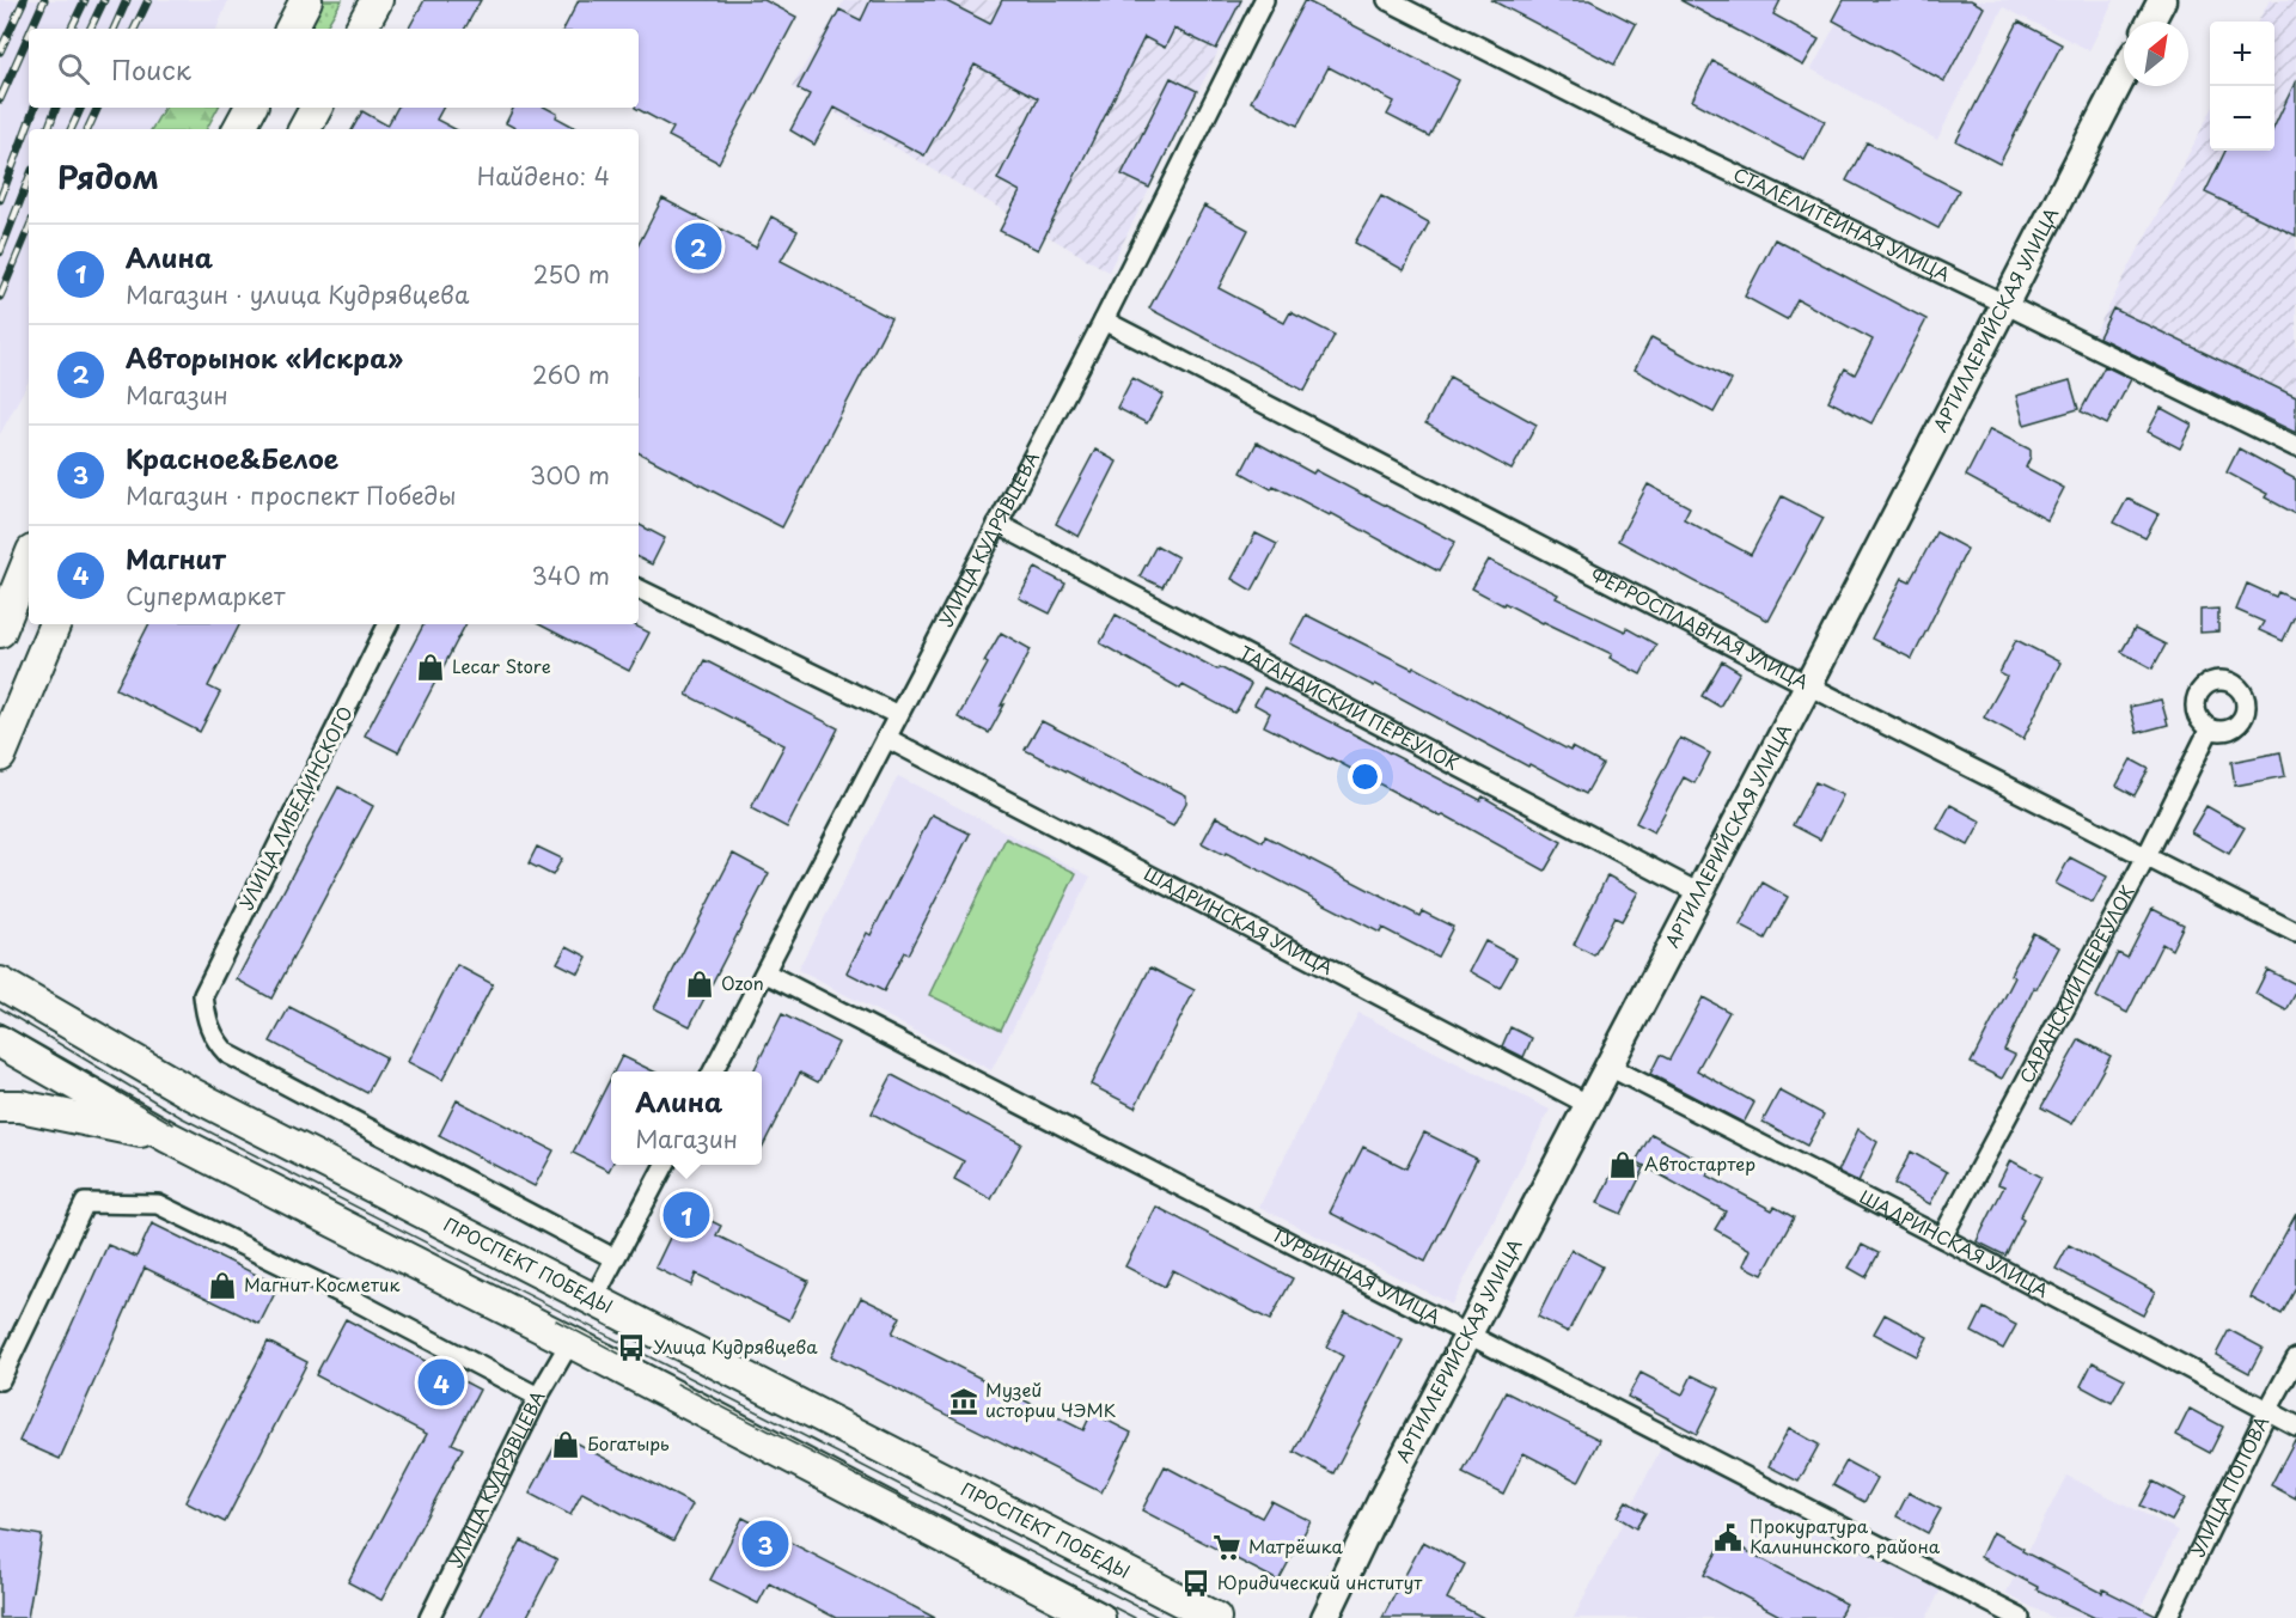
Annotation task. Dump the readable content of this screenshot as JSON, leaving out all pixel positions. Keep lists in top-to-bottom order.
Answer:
{
  "streets": {
    "main road": ["ПРОСПЕКТ ПОБЕДЫ"],
    "street": [
      "СТАЛЕЛИТЕЙНАЯ УЛИЦА",
      "АРТИЛЛЕРИЙСКАЯ УЛИЦА",
      "УЛИЦА КУДРЯВЦЕВА",
      "ФЕРРОСПЛАВНАЯ УЛИЦА",
      "ТАГАНАЙСКИЙ ПЕРЕУЛОК",
      "УЛИЦА ЛИБЕДИНСКОГО",
      "ШАДРИНСКАЯ УЛИЦА",
      "САРАНСКИЙ ПЕРЕУЛОК",
      "ТУРБИННАЯ УЛИЦА",
      "УЛИЦА ПОПОВА"
    ]
  },
  "crossings": [
    ["СТАЛЕЛИТЕЙНАЯ УЛИЦА", "АРТИЛЛЕРИЙСКАЯ УЛИЦА"],
    ["АРТИЛЛЕРИЙСКАЯ УЛИЦА", "ФЕРРОСПЛАВНАЯ УЛИЦА"],
    ["АРТИЛЛЕРИЙСКАЯ УЛИЦА", "ТАГАНАЙСКИЙ ПЕРЕУЛОК"],
    ["АРТИЛЛЕРИЙСКАЯ УЛИЦА", "ШАДРИНСКАЯ УЛИЦА"],
    ["АРТИЛЛЕРИЙСКАЯ УЛИЦА", "ТУРБИННАЯ УЛИЦА"],
    ["УЛИЦА КУДРЯВЦЕВА", "ФЕРРОСПЛАВНАЯ УЛИЦА"],
    ["УЛИЦА КУДРЯВЦЕВА", "ТАГАНАЙСКИЙ ПЕРЕУЛОК"],
    ["УЛИЦА КУДРЯВЦЕВА", "ШАДРИНСКАЯ УЛИЦА"],
    ["УЛИЦА КУДРЯВЦЕВА", "ТУРБИННАЯ УЛИЦА"],
    ["ФЕРРОСПЛАВНАЯ УЛИЦА", "САРАНСКИЙ ПЕРЕУЛОК"],
    ["ШАДРИНСКАЯ УЛИЦА", "САРАНСКИЙ ПЕРЕУЛОК"],
    ["ШАДРИНСКАЯ УЛИЦА", "УЛИЦА ПОПОВА"]
  ],
  "places": {
    "shop": [
      "Lecar Store",
      "Ozon",
      "Автостартер",
      "Магнит Косметик",
      "Богатырь"
    ],
    "bus stop": ["Улица Кудрявцева", "Юридический институт"],
    "museum": ["Музей истории ЧЭМК"],
    "public building": ["Прокуратура Калининского района"],
    "supermarket": ["Матрёшка"]
  },
  "north": "top right",
  "page": {
    "map_buttons": ["+", "−"],
    "search": "Поиск",
    "heading": ["Рядом", "Найдено: 4"],
    "pins": [
      "2",
      "1",
      "4",
      "3"
    ],
    "list": [
      {
        "mark": "1",
        "name": "Алина",
        "note": "Магазин · улица Кудрявцева",
        "value": "250 m"
      },
      {
        "mark": "2",
        "name": "Авторынок «Искра»",
        "note": "Магазин",
        "value": "260 m"
      },
      {
        "mark": "3",
        "name": "Красное&Белое",
        "note": "Магазин · проспект Победы",
        "value": "300 m"
      },
      {
        "mark": "4",
        "name": "Магнит",
        "note": "Супермаркет",
        "value": "340 m"
      }
    ],
    "popup": ["Алина", "Магазин"]
  }
}
